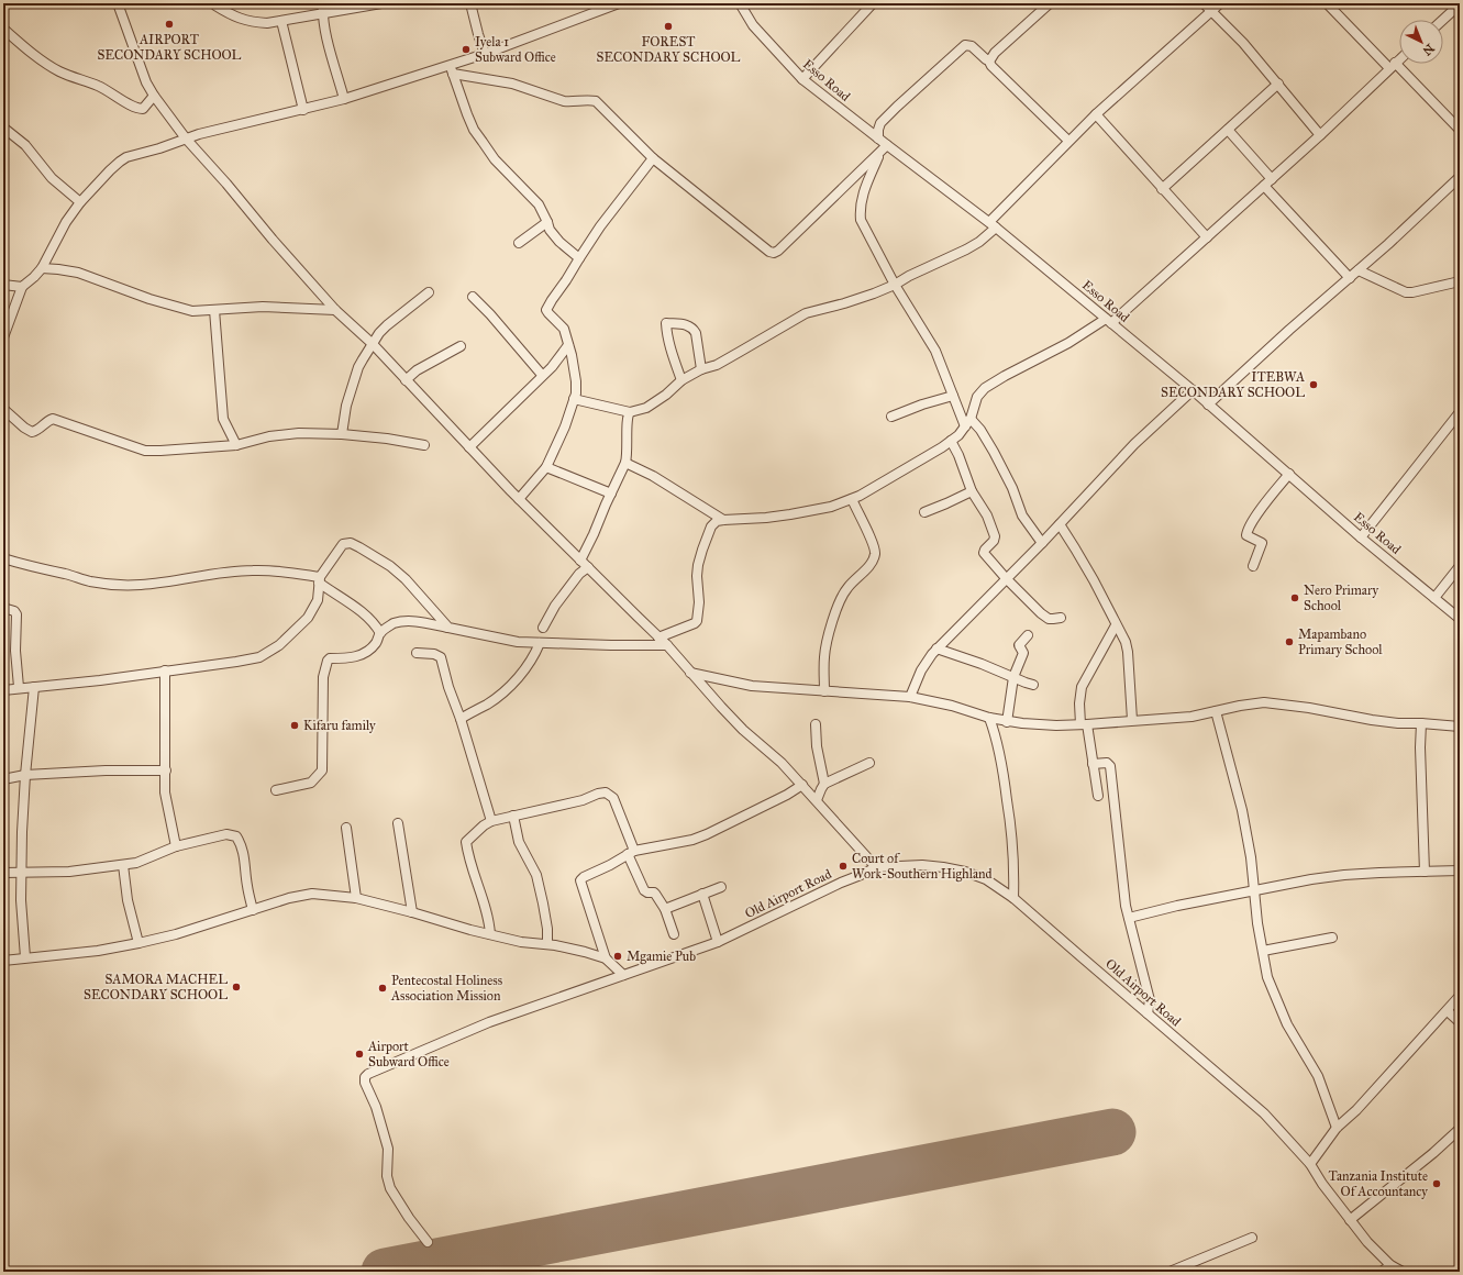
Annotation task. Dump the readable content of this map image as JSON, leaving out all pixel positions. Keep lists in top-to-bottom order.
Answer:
{
  "streets": {
    "street": ["Esso Road", "Old Airport Road"]
  },
  "places": [
    "AIRPORT SECONDARY SCHOOL",
    "FOREST SECONDARY SCHOOL",
    "Iyela 1 Subward Office",
    "ITEBWA SECONDARY SCHOOL",
    "Nero Primary School",
    "Mapambano Primary School",
    "Kifaru family",
    "Court of Work-Southern Highland",
    "Mgamie Pub",
    "SAMORA MACHEL SECONDARY SCHOOL",
    "Pentecostal Holiness Association Mission",
    "Airport Subward Office",
    "Tanzania Institute Of Accountancy"
  ],
  "north": "bottom right"
}
